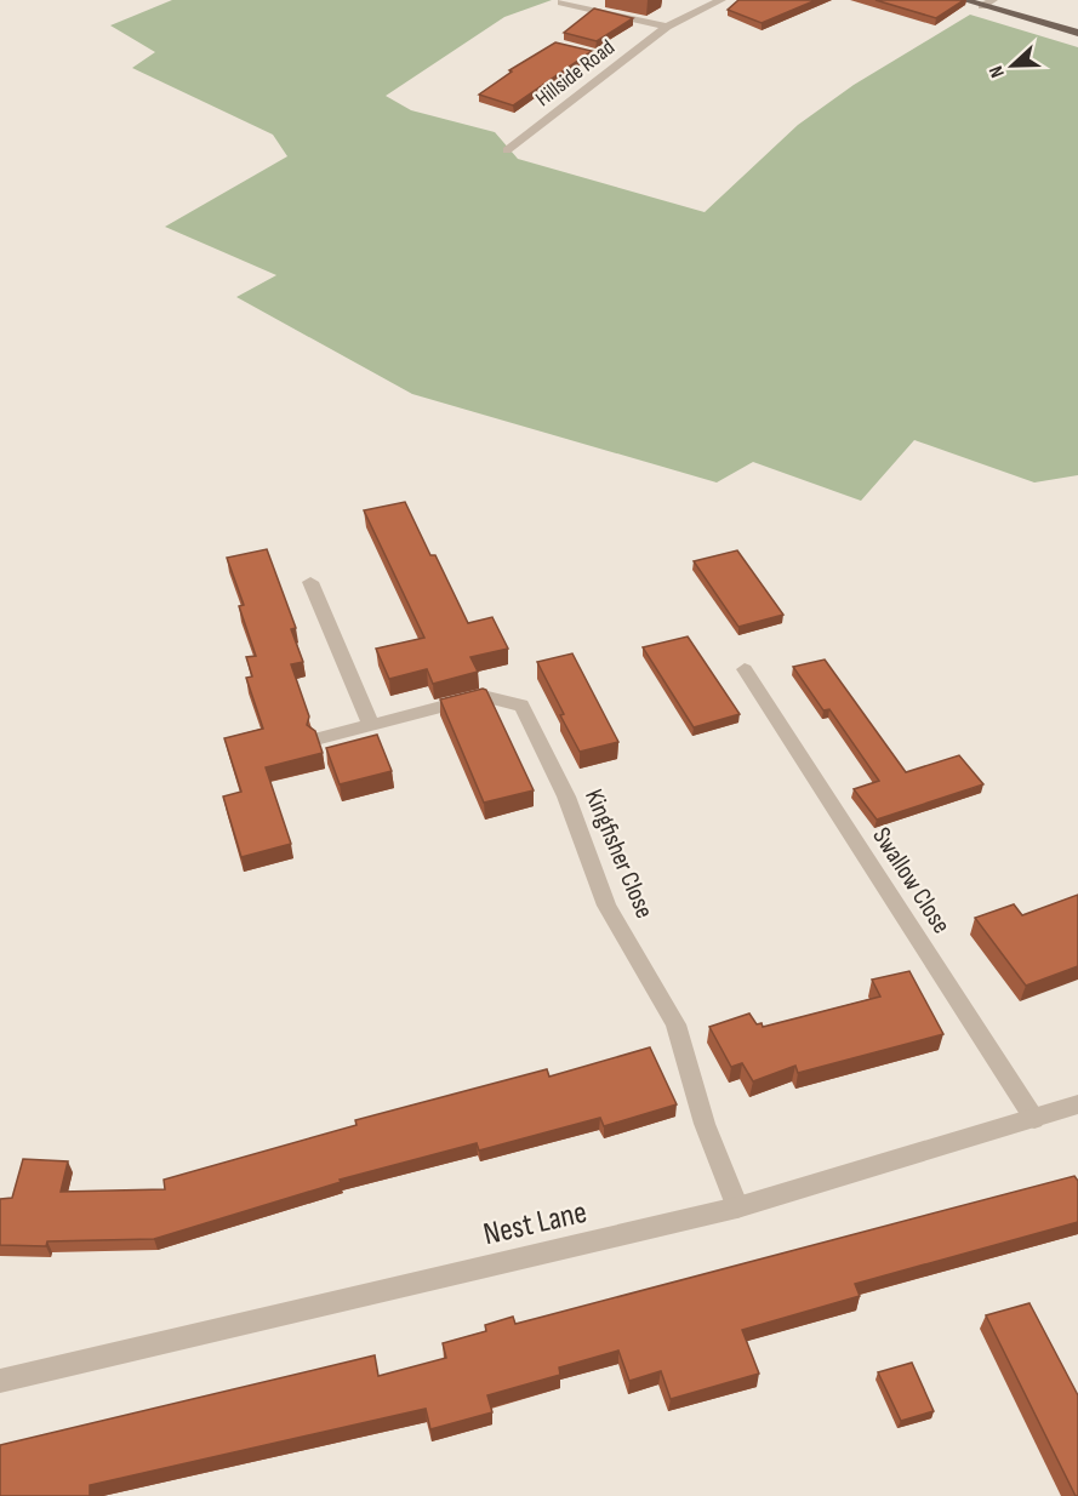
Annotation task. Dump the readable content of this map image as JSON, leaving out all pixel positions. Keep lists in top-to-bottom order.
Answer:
{
  "streets": {
    "street": [
      "Hillside Road",
      "Kingfisher Close",
      "Swallow Close",
      "Nest Lane"
    ]
  },
  "crossings": [
    ["Kingfisher Close", "Nest Lane"],
    ["Swallow Close", "Nest Lane"]
  ],
  "north": "left"
}
